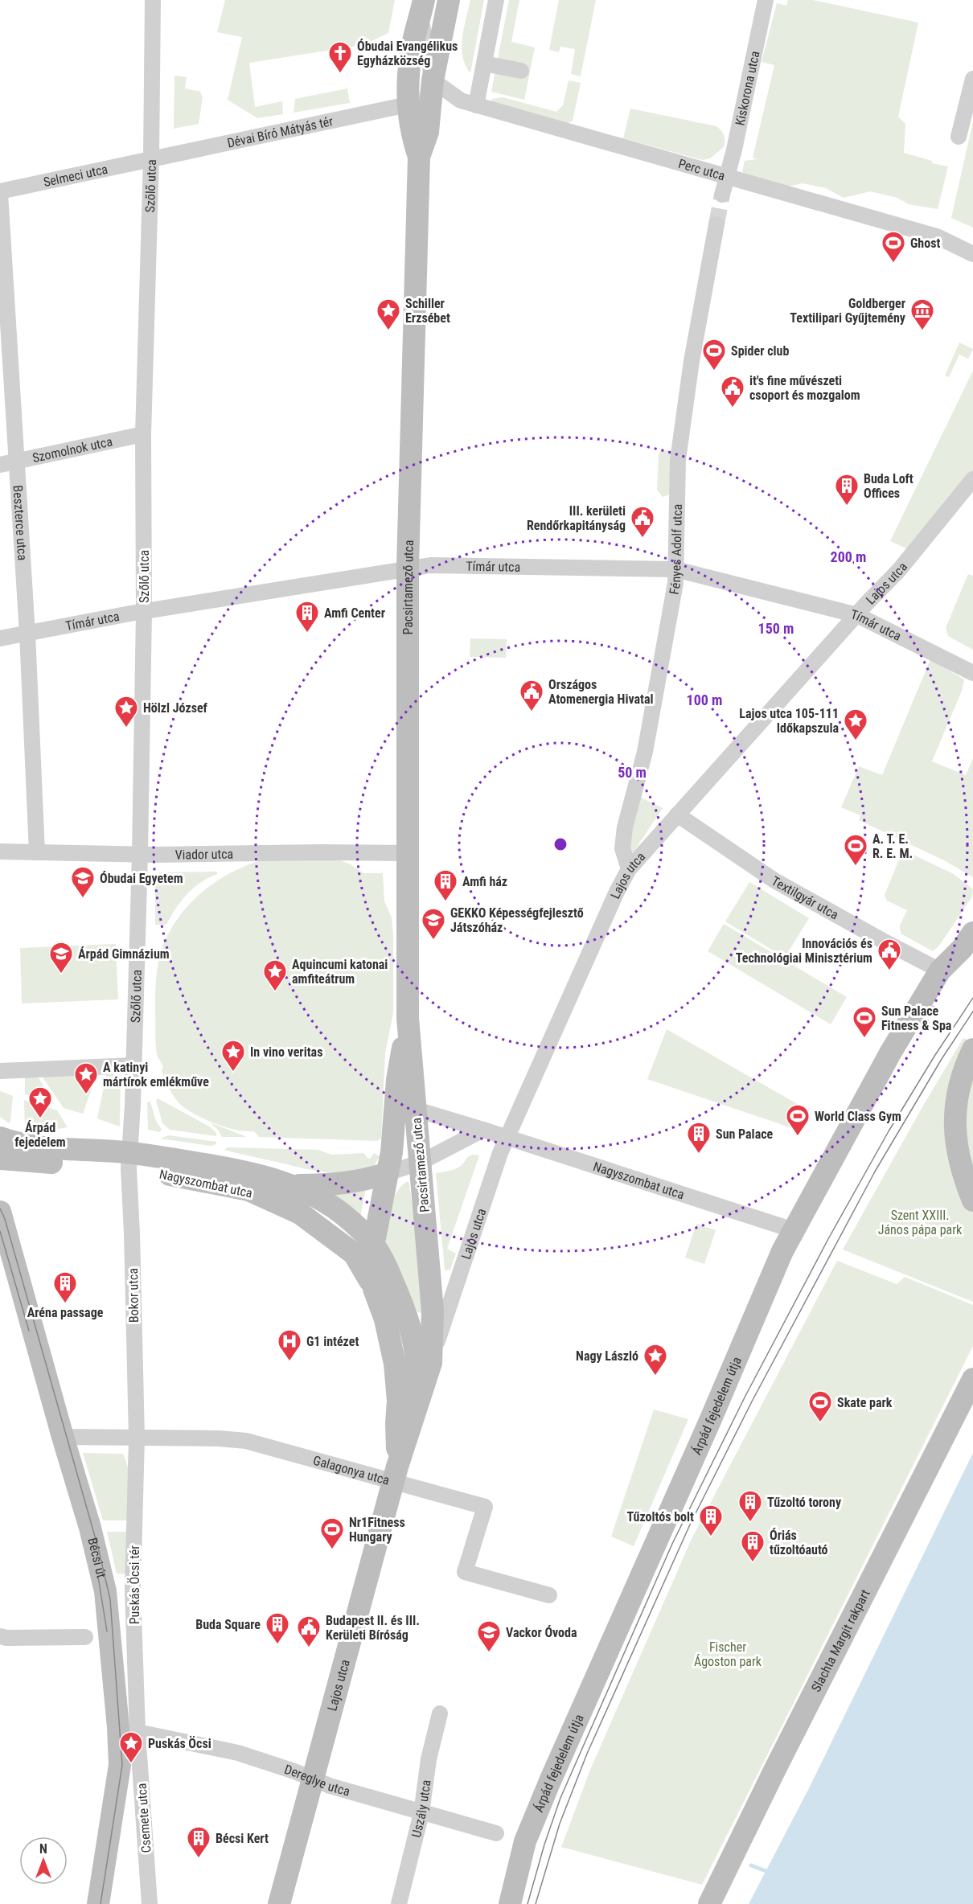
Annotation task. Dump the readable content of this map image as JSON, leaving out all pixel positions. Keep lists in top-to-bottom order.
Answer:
{
  "streets": {
    "main road": [
      "Lajos utca",
      "Pacsirtamező utca",
      "Nagyszombat utca",
      "Árpád fejedelem útja",
      "Bécsi út",
      "Slachta Margit rakpart"
    ],
    "street": [
      "Kiskorona utca",
      "Dévai Bíró Mátyás tér",
      "Perc utca",
      "Selmeci utca",
      "Szőlő utca",
      "Szomolnok utca",
      "Beszterce utca",
      "Fényes Adolf utca",
      "Tímár utca",
      "Viador utca",
      "Textilgyár utca",
      "Bokor utca",
      "Galagonya utca",
      "Puskás Öcsi tér",
      "Dereglye utca",
      "Uszály utca",
      "Csemete utca"
    ]
  },
  "crossings": [
    ["Kiskorona utca", "Perc utca"],
    ["Dévai Bíró Mátyás tér", "Selmeci utca"],
    ["Dévai Bíró Mátyás tér", "Szőlő utca"],
    ["Dévai Bíró Mátyás tér", "Pacsirtamező utca"],
    ["Perc utca", "Pacsirtamező utca"],
    ["Selmeci utca", "Szőlő utca"],
    ["Selmeci utca", "Beszterce utca"],
    ["Szőlő utca", "Szomolnok utca"],
    ["Szőlő utca", "Tímár utca"],
    ["Szőlő utca", "Viador utca"],
    ["Szőlő utca", "Nagyszombat utca"],
    ["Szőlő utca", "Bokor utca"],
    ["Szomolnok utca", "Beszterce utca"],
    ["Beszterce utca", "Tímár utca"],
    ["Beszterce utca", "Viador utca"],
    ["Fényes Adolf utca", "Tímár utca"],
    ["Fényes Adolf utca", "Lajos utca"],
    ["Tímár utca", "Lajos utca"],
    ["Tímár utca", "Pacsirtamező utca"],
    ["Lajos utca", "Pacsirtamező utca"],
    ["Lajos utca", "Textilgyár utca"],
    ["Lajos utca", "Nagyszombat utca"],
    ["Lajos utca", "Galagonya utca"],
    ["Lajos utca", "Dereglye utca"],
    ["Pacsirtamező utca", "Viador utca"],
    ["Pacsirtamező utca", "Nagyszombat utca"],
    ["Textilgyár utca", "Árpád fejedelem útja"],
    ["Nagyszombat utca", "Bokor utca"],
    ["Nagyszombat utca", "Árpád fejedelem útja"],
    ["Bokor utca", "Galagonya utca"],
    ["Bokor utca", "Puskás Öcsi tér"],
    ["Galagonya utca", "Bécsi út"],
    ["Galagonya utca", "Puskás Öcsi tér"],
    ["Puskás Öcsi tér", "Dereglye utca"],
    ["Puskás Öcsi tér", "Csemete utca"],
    ["Dereglye utca", "Uszály utca"],
    ["Dereglye utca", "Csemete utca"]
  ],
  "parks": ["Szent XXIII. János pápa park", "Fischer Ágoston park"],
  "places": {
    "church": ["Óbudai Evangélikus Egyházközség"],
    "sports": [
      "Ghost",
      "Spider club",
      "A. T. E. R. E. M.",
      "Sun Palace Fitness & Spa",
      "World Class Gym",
      "Skate park",
      "Nr1Fitness Hungary"
    ],
    "place": [
      "Schiller Erzsébet",
      "Hölzl József",
      "Lajos utca 105-111 Időkapszula",
      "Aquincumi katonai amfiteátrum",
      "In vino veritas",
      "A katinyi mártírok emlékműve",
      "Árpád fejedelem",
      "Nagy László",
      "Puskás Öcsi"
    ],
    "museum": ["Goldberger Textilipari Gyűjtemény"],
    "public building": [
      "it's fine művészeti csoport és mozgalom",
      "III. kerületi Rendőrkapitányság",
      "Országos Atomenergia Hivatal",
      "Innovációs és Technológiai Minisztérium",
      "Budapest II. és III. Kerületi Bíróság"
    ],
    "building": [
      "Buda Loft Offices",
      "Amfi Center",
      "Amfi ház",
      "Sun Palace",
      "Aréna passage",
      "Tűzoltó torony",
      "Tűzoltós bolt",
      "Óriás tűzoltóautó",
      "Buda Square",
      "Bécsi Kert"
    ],
    "school or university": [
      "Óbudai Egyetem",
      "GEKKO Képességfejlesztő Játszóház",
      "Árpád Gimnázium",
      "Vackor Óvoda"
    ],
    "hospital": ["G1 intézet"]
  },
  "north": "top",
  "rings": [
    "200 m",
    "150 m",
    "100 m",
    "50 m"
  ]
}
